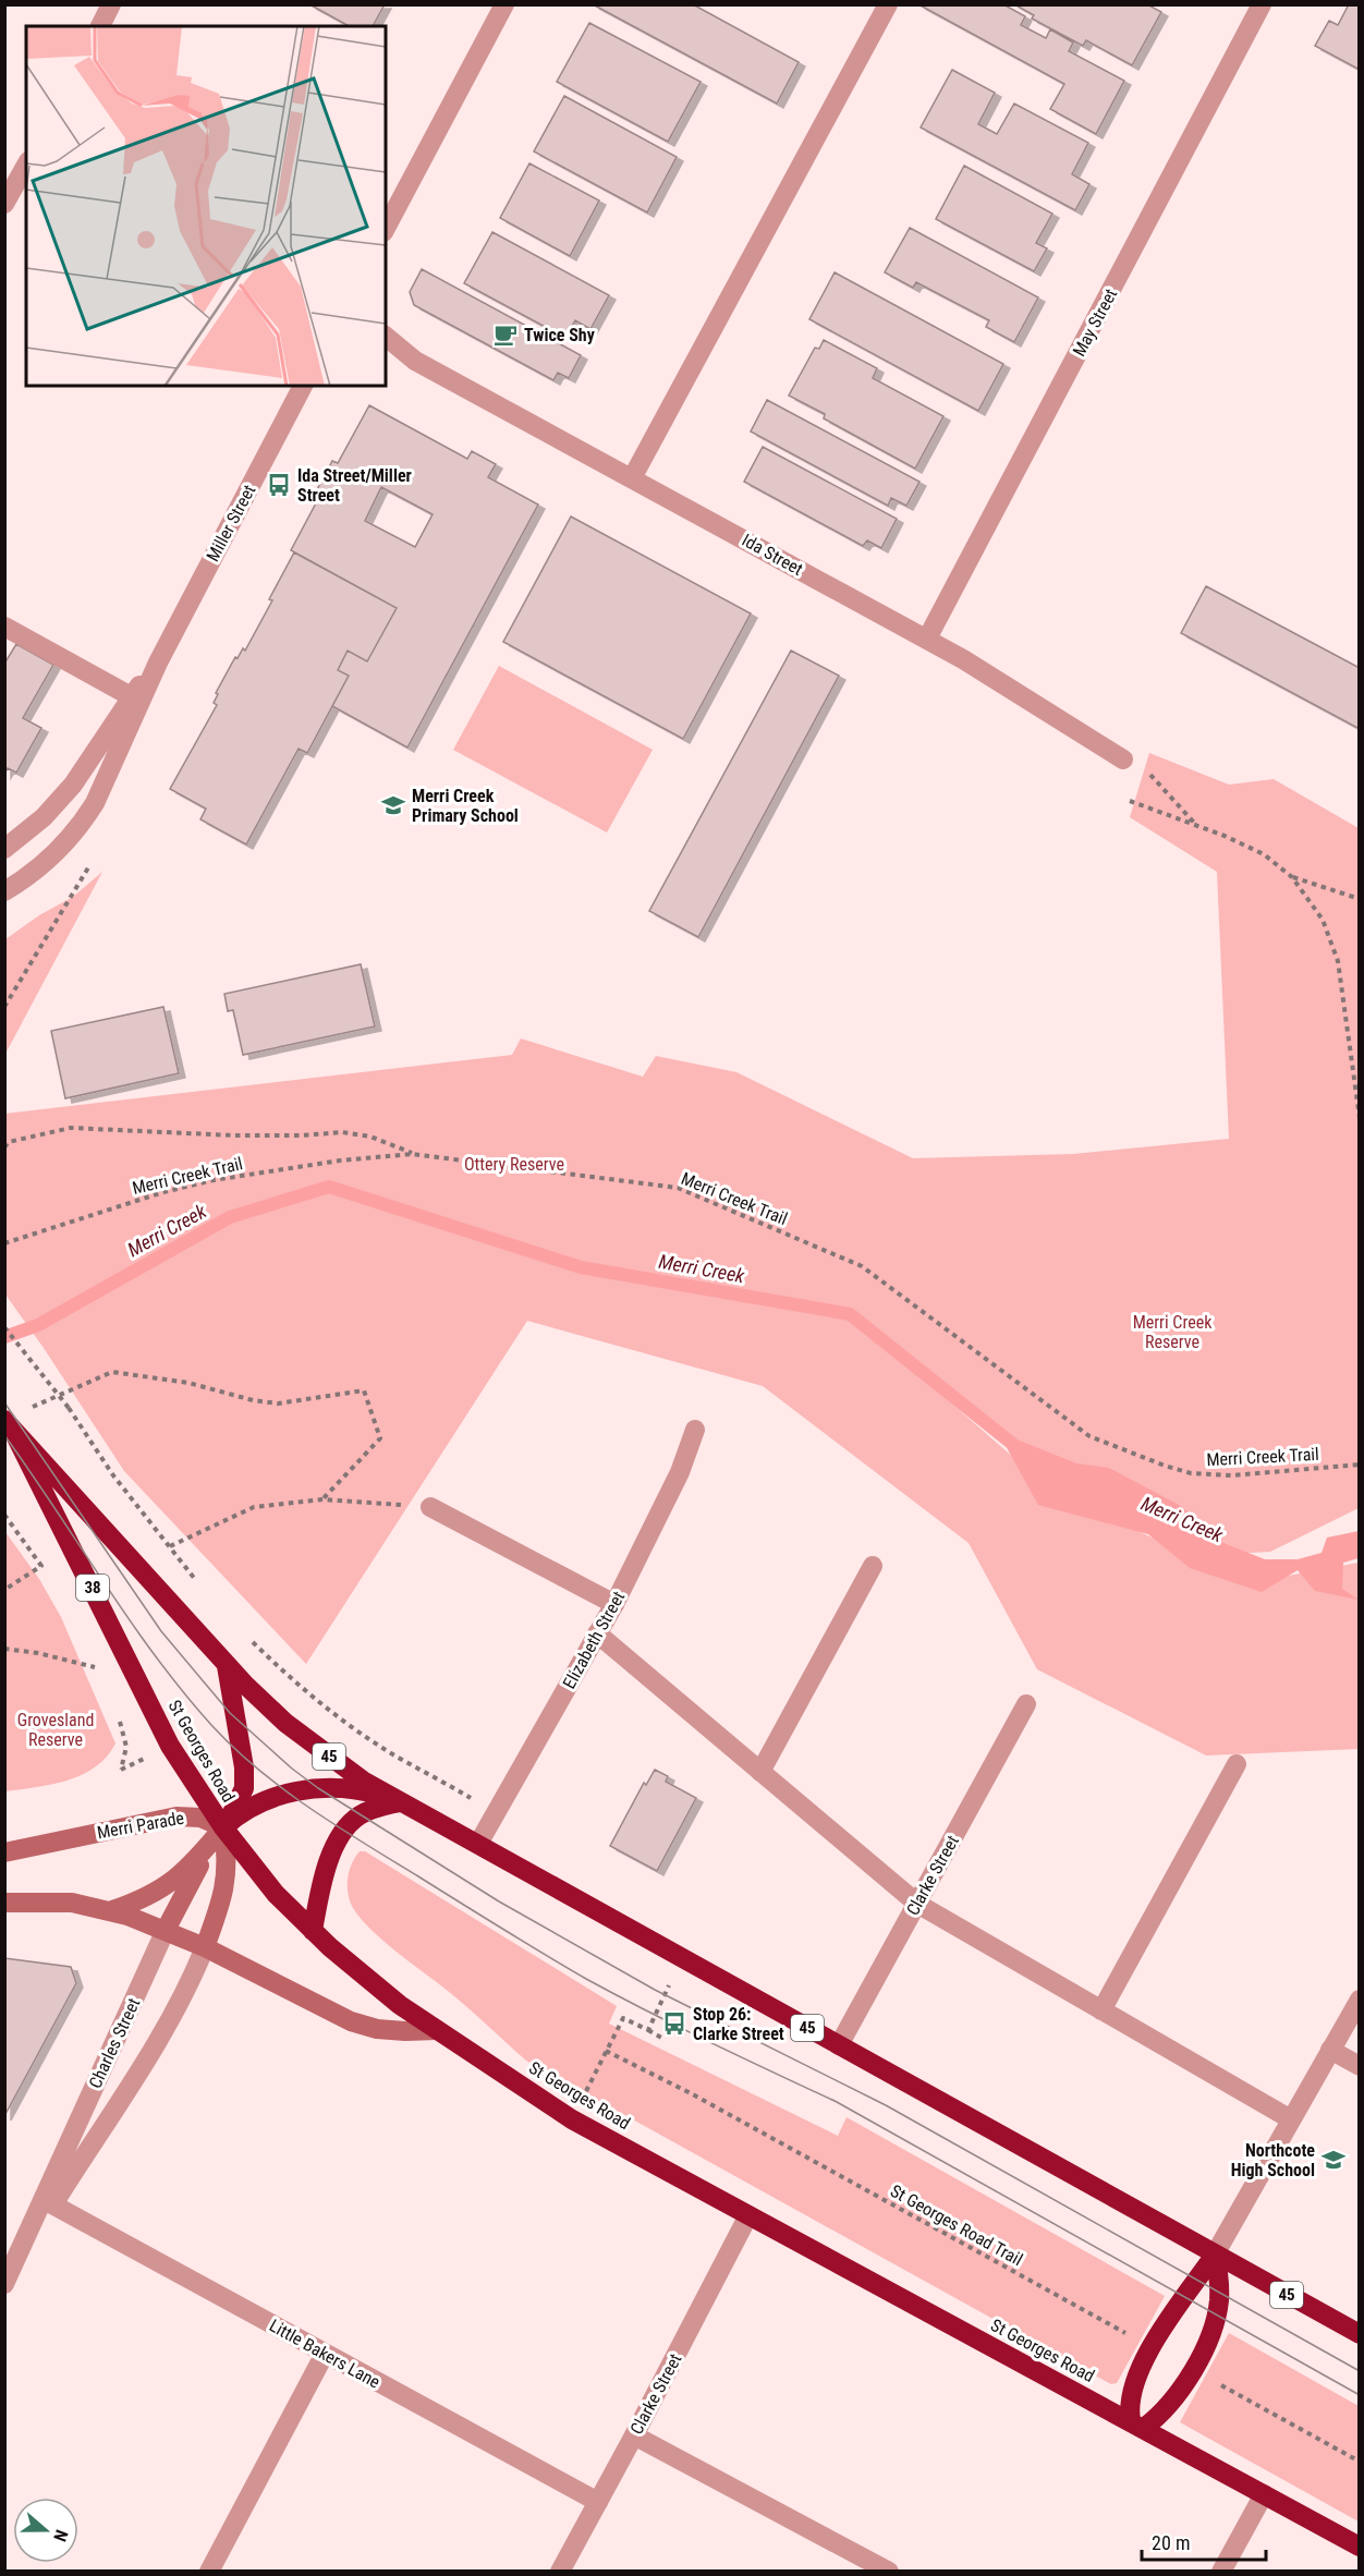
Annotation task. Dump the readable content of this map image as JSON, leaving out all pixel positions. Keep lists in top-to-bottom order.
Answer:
{
  "streets": {
    "highway": ["38", "St Georges Road", "45"],
    "main road": ["Merri Parade", "Charles Street"],
    "street": [
      "May Street",
      "Miller Street",
      "Ida Street",
      "Elizabeth Street",
      "Clarke Street",
      "Little Bakers Lane"
    ],
    "path": ["Merri Creek Trail", "St Georges Road Trail"]
  },
  "crossings": [
    ["May Street", "Ida Street"],
    ["Elizabeth Street", "St Georges Road"],
    ["St Georges Road", "Merri Parade"],
    ["St Georges Road", "Clarke Street"],
    ["St Georges Road", "Charles Street"],
    ["St Georges Road", "St Georges Road Trail"],
    ["Merri Parade", "Charles Street"],
    ["Clarke Street", "Little Bakers Lane"],
    ["Charles Street", "Little Bakers Lane"]
  ],
  "water": ["Merri Creek"],
  "parks": ["Ottery Reserve", "Merri Creek Reserve", "Grovesland Reserve"],
  "places": {
    "cafe": ["Twice Shy"],
    "bus stop": ["Ida Street/Miller Street", "Stop 26: Clarke Street"],
    "school or university": ["Merri Creek Primary School", "Northcote High School"]
  },
  "scale_bar": "20 m",
  "north": "right"
}
